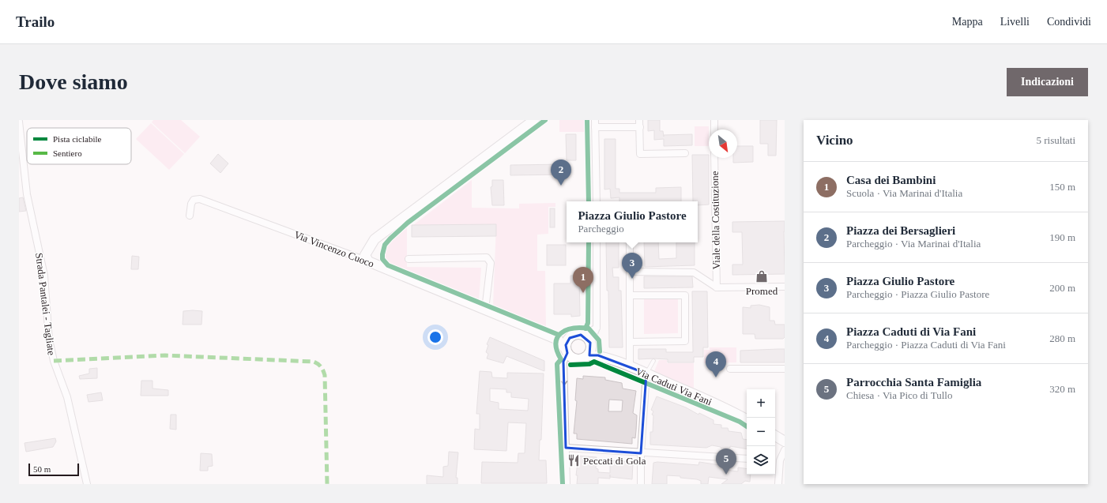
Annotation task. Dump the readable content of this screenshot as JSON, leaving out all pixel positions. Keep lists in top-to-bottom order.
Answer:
{
  "streets": {
    "street": [
      "Viale della Costituzione",
      "Via Vincenzo Cuoco",
      "Strada Pantalei - Tagliate",
      "Via Caduti Via Fani"
    ]
  },
  "crossings": [
    ["Via Vincenzo Cuoco", "Via Caduti Via Fani"]
  ],
  "places": {
    "shop": ["Promed"],
    "restaurant": ["Peccati di Gola"]
  },
  "legend": ["Pista ciclabile", "Sentiero"],
  "scale_bar": "50 m",
  "north": "bottom right",
  "page": {
    "header": "Trailo",
    "nav": ["Mappa", "Livelli", "Condividi"],
    "buttons": "Indicazioni",
    "title": "Dove siamo",
    "heading": ["Vicino", "5 risultati"],
    "pins": [
      "2",
      "3",
      "1",
      "4",
      "5"
    ],
    "list": [
      {
        "mark": "1",
        "name": "Casa dei Bambini",
        "note": "Scuola · Via Marinai d'Italia",
        "value": "150 m"
      },
      {
        "mark": "2",
        "name": "Piazza dei Bersaglieri",
        "note": "Parcheggio · Via Marinai d'Italia",
        "value": "190 m"
      },
      {
        "mark": "3",
        "name": "Piazza Giulio Pastore",
        "note": "Parcheggio · Piazza Giulio Pastore",
        "value": "200 m"
      },
      {
        "mark": "4",
        "name": "Piazza Caduti di Via Fani",
        "note": "Parcheggio · Piazza Caduti di Via Fani",
        "value": "280 m"
      },
      {
        "mark": "5",
        "name": "Parrocchia Santa Famiglia",
        "note": "Chiesa · Via Pico di Tullo",
        "value": "320 m"
      }
    ],
    "popup": ["Piazza Giulio Pastore", "Parcheggio"],
    "map_buttons": ["+", "−"],
    "scale": "50 m"
  }
}
